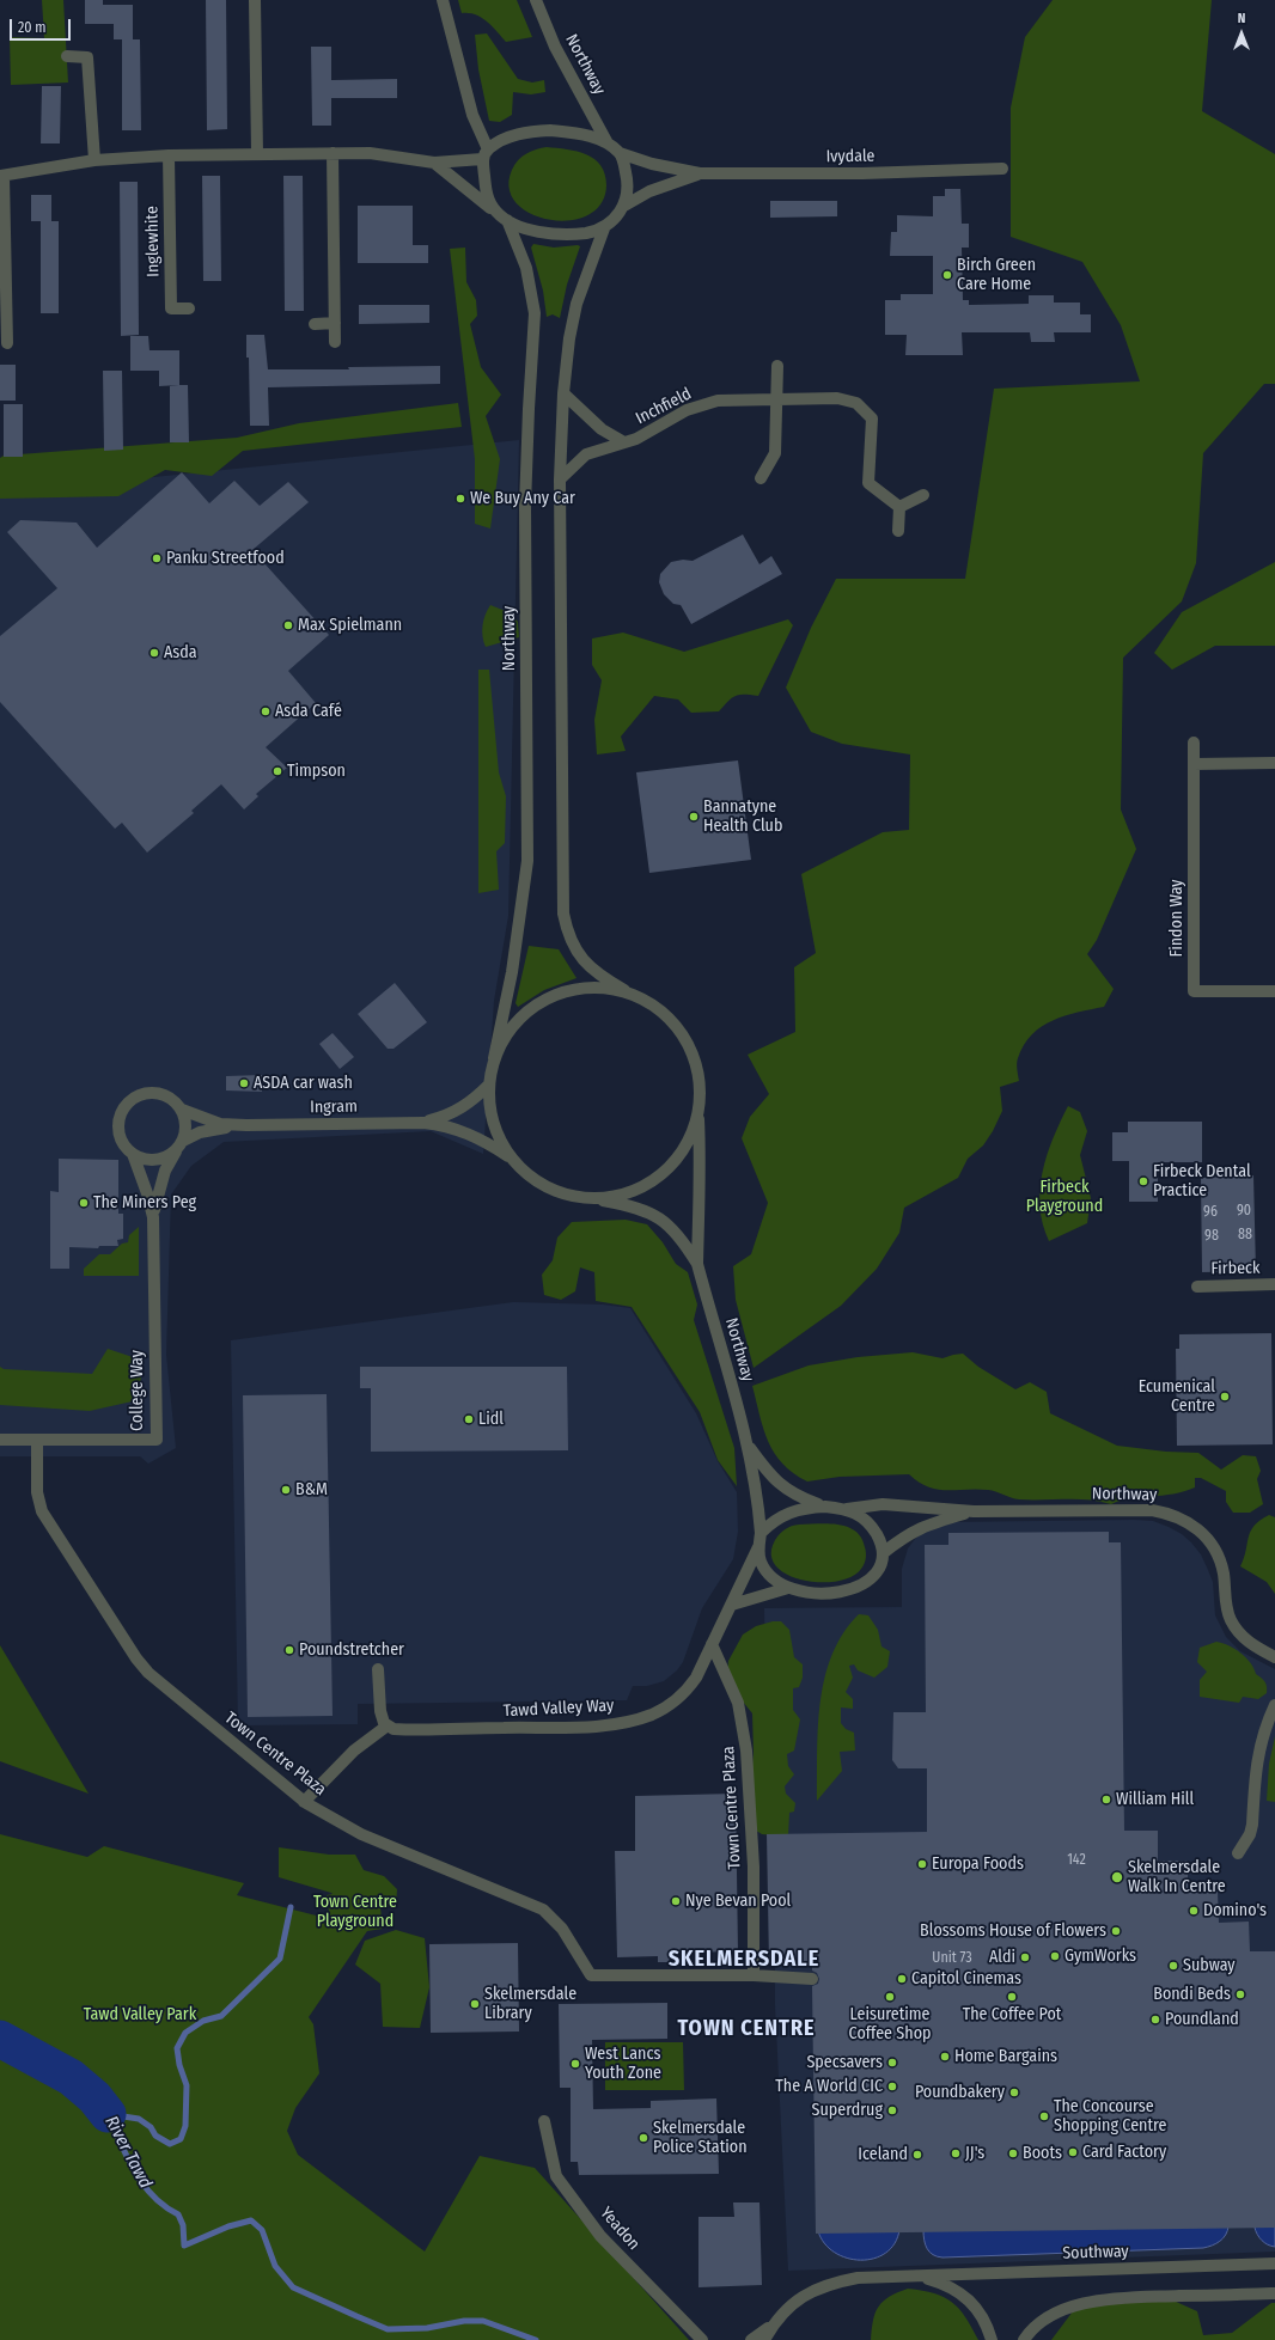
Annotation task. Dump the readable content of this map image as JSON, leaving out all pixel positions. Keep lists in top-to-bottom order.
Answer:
{
  "streets": {
    "street": [
      "Northway",
      "Ivydale",
      "Inglewhite",
      "Inchfield",
      "Findon Way",
      "Ingram",
      "Firbeck",
      "College Way",
      "Tawd Valley Way",
      "Town Centre Plaza",
      "Yeadon",
      "Southway"
    ]
  },
  "crossings": [
    ["Northway", "Ivydale"],
    ["Northway", "Tawd Valley Way"],
    ["Ingram", "College Way"],
    ["College Way", "Town Centre Plaza"],
    ["Tawd Valley Way", "Town Centre Plaza"]
  ],
  "districts": ["SKELMERSDALE", "TOWN CENTRE"],
  "water": ["River Tawd"],
  "parks": ["Firbeck Playground", "Town Centre Playground", "Tawd Valley Park"],
  "places": [
    "Birch Green Care Home",
    "We Buy Any Car",
    "Panku Streetfood",
    "Max Spielmann",
    "Asda",
    "Asda Café",
    "Timpson",
    "Bannatyne Health Club",
    "ASDA car wash",
    "Firbeck Dental Practice",
    "The Miners Peg",
    "Ecumenical Centre",
    "Lidl",
    "B&M",
    "Poundstretcher",
    "William Hill",
    "Europa Foods",
    "Skelmersdale Walk In Centre",
    "Nye Bevan Pool",
    "Domino's",
    "Blossoms House of Flowers",
    "GymWorks",
    "Aldi",
    "Subway",
    "Capitol Cinemas",
    "Bondi Beds",
    "Leisuretime Coffee Shop",
    "The Coffee Pot",
    "Skelmersdale Library",
    "Poundland",
    "Home Bargains",
    "Specsavers",
    "West Lancs Youth Zone",
    "The A World CIC",
    "Poundbakery",
    "Superdrug",
    "The Concourse Shopping Centre",
    "Skelmersdale Police Station",
    "Card Factory",
    "JJ's",
    "Boots",
    "Iceland"
  ],
  "house_numbers": [
    "90",
    "96",
    "88",
    "98",
    "142",
    "Unit 73"
  ],
  "scale_bar": "20 m",
  "north": "top"
}
